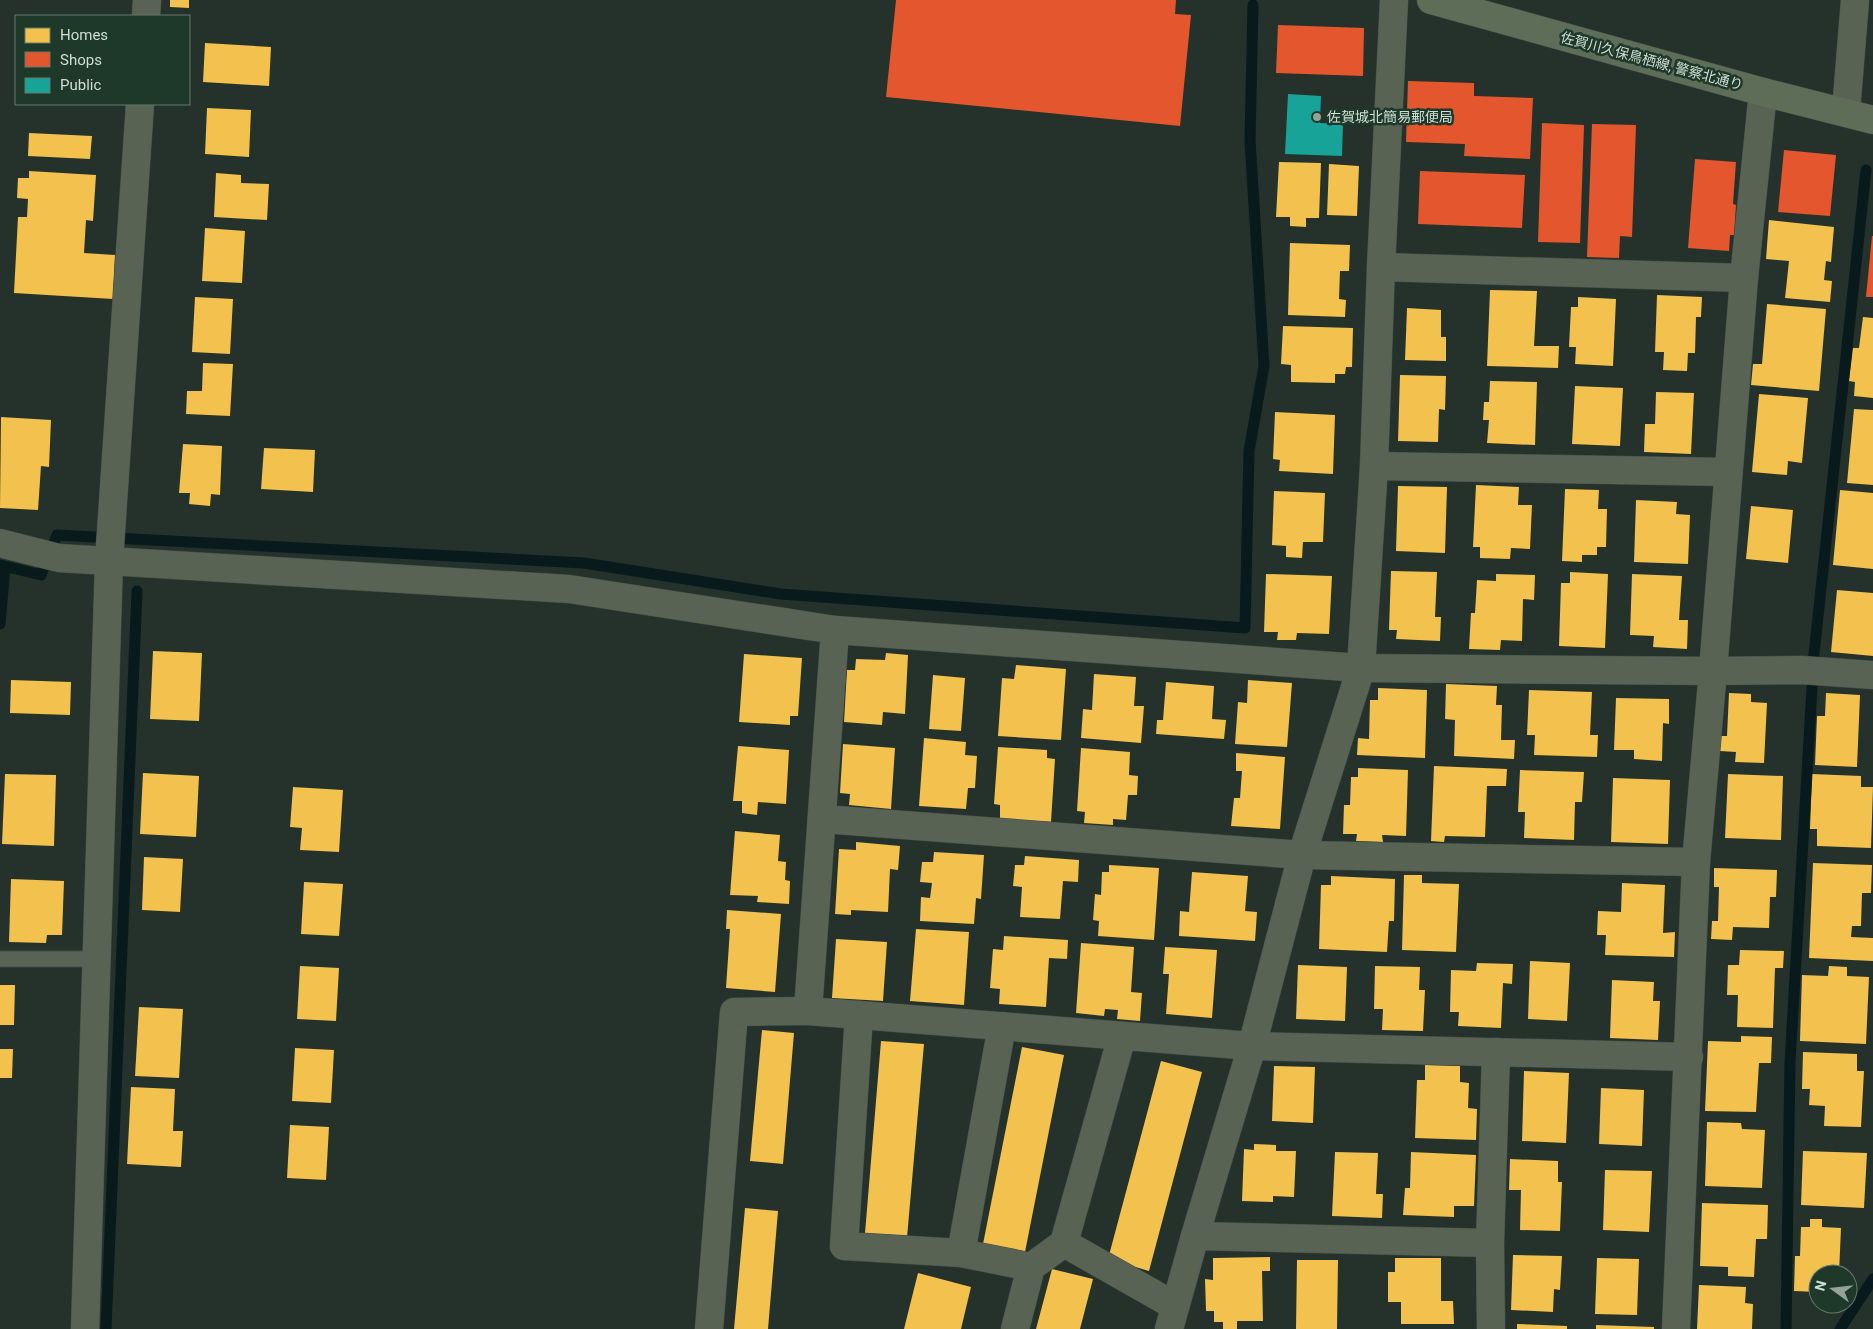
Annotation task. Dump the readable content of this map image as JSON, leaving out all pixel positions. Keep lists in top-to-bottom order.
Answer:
{
  "streets": {
    "main road": ["佐賀川久保鳥栖線, 警察北通り"]
  },
  "places": ["佐賀城北簡易郵便局"],
  "legend": ["Homes", "Shops", "Public"],
  "north": "left"
}
